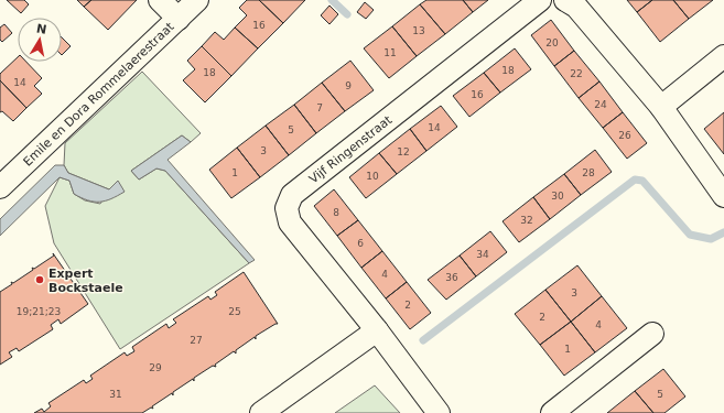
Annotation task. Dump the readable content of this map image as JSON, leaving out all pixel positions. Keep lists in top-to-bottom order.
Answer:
{
  "streets": {
    "street": ["Emile en Dora Rommelaerestraat", "Vijf Ringenstraat"]
  },
  "places": ["Expert Bockstaele"],
  "house_numbers": [
    "16",
    "13",
    "20",
    "11",
    "18",
    "18",
    "22",
    "14",
    "9",
    "16",
    "24",
    "7",
    "14",
    "5",
    "26",
    "3",
    "12",
    "1",
    "28",
    "10",
    "30",
    "8",
    "32",
    "6",
    "34",
    "4",
    "36",
    "3",
    "2",
    "19;21;23",
    "25",
    "2",
    "4",
    "27",
    "1",
    "29",
    "31",
    "5"
  ],
  "north": "top"
}
